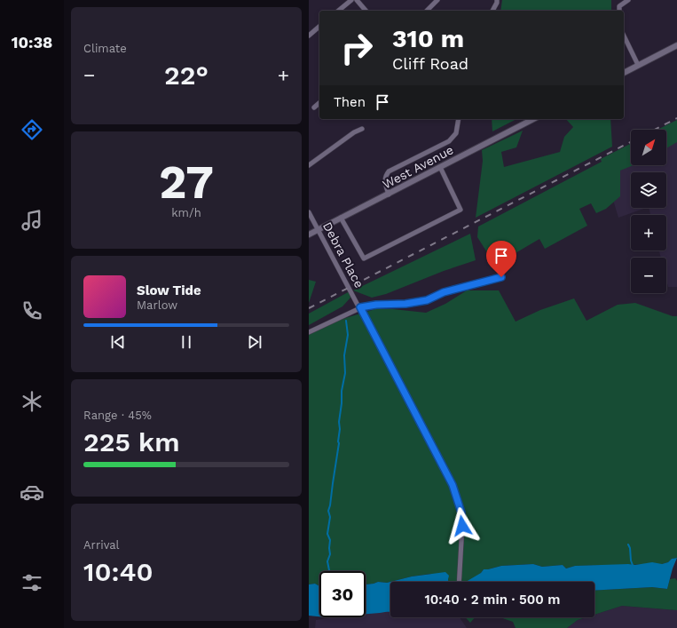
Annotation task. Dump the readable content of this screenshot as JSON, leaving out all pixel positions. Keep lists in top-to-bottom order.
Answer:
{
  "streets": {
    "street": ["West Avenue", "Debra Place"]
  },
  "crossings": [
    ["West Avenue", "Debra Place"]
  ],
  "north": "top right",
  "page": {
    "tabs": "10:38",
    "tile": [
      "Climate",
      ["27", "km/h"],
      ["Range · 45%", "225 km"],
      ["Arrival", "10:40"]
    ],
    "turn": ["310 m", "Cliff Road"],
    "heat": ["−", "22°", "+"],
    "then": "Then",
    "map_buttons": ["+", "−"],
    "song": ["Slow Tide", "Marlow"],
    "limit": "30",
    "trip": "10:40 · 2 min · 500 m"
  }
}
